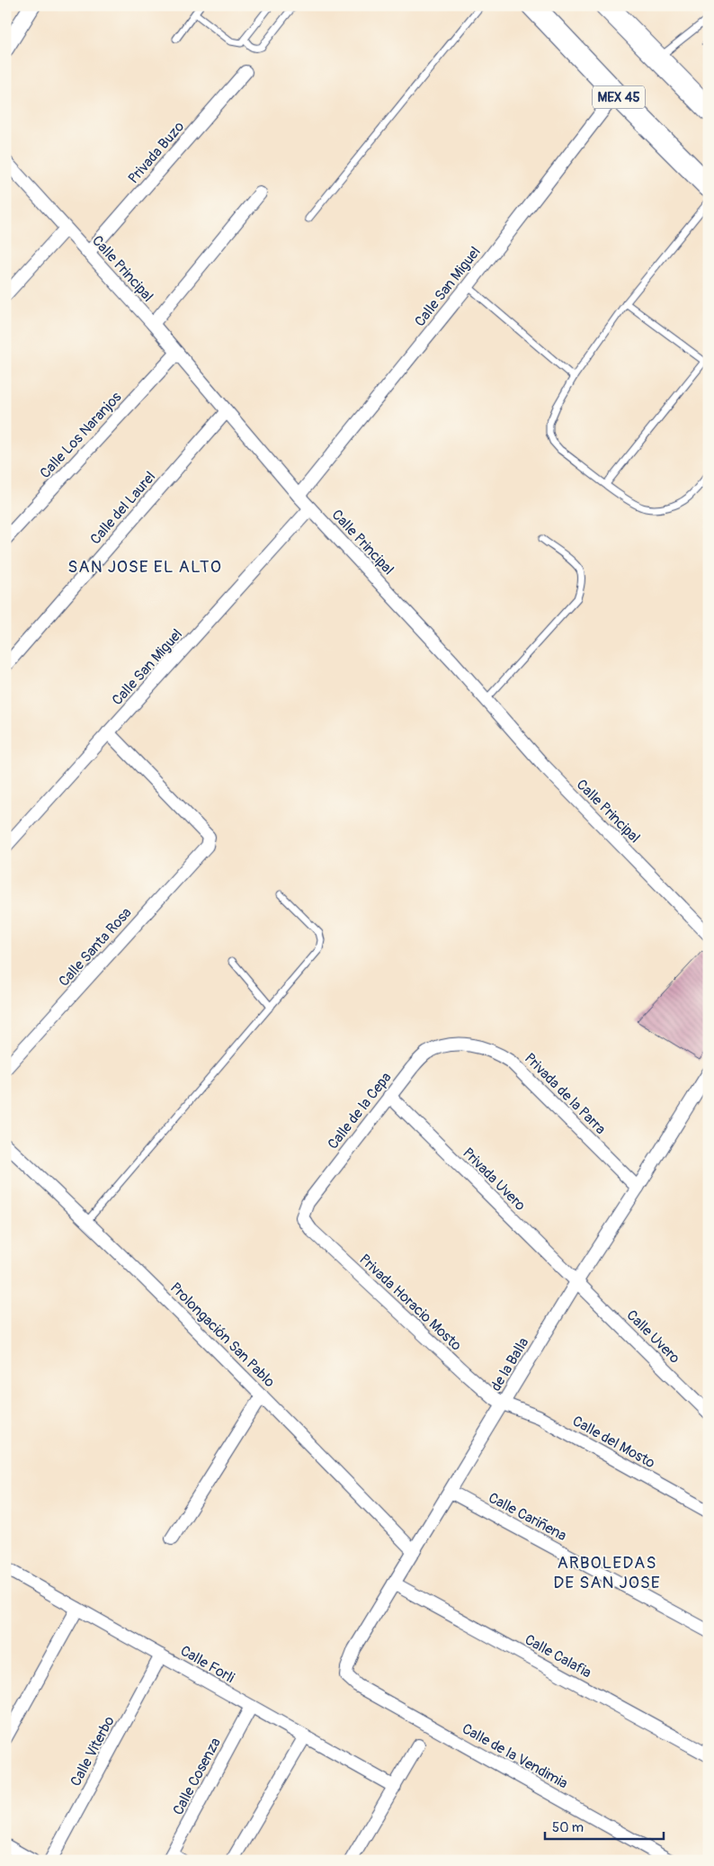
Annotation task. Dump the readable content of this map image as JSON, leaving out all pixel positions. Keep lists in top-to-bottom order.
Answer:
{
  "streets": {
    "highway": ["MEX 45"],
    "street": [
      "Privada Buzo",
      "Calle Principal",
      "Calle San Miguel",
      "Calle Los Naranjos",
      "Calle del Laurel",
      "Calle Santa Rosa",
      "Privada de la Parra",
      "Calle de la Cepa",
      "Privada Uvero",
      "Privada Horacio Mosto",
      "Prolongación San Pablo",
      "Calle Uvero",
      "de la Balla",
      "Calle del Mosto",
      "Calle Cariñena",
      "Calle Calafia",
      "Calle Forli",
      "Calle Viterbo",
      "Calle de la Vendimia",
      "Calle Cosenza"
    ]
  },
  "crossings": [
    ["MEX 45", "Calle San Miguel"],
    ["Privada Buzo", "Calle Principal"],
    ["Calle Principal", "Calle San Miguel"],
    ["Calle Principal", "Calle Los Naranjos"],
    ["Calle Principal", "Calle del Laurel"],
    ["Calle San Miguel", "Calle Santa Rosa"],
    ["Privada de la Parra", "Calle de la Cepa"],
    ["Privada de la Parra", "de la Balla"],
    ["Calle de la Cepa", "Privada Uvero"],
    ["Calle de la Cepa", "Privada Horacio Mosto"],
    ["Privada Uvero", "Calle Uvero"],
    ["Privada Uvero", "de la Balla"],
    ["Privada Horacio Mosto", "de la Balla"],
    ["Privada Horacio Mosto", "Calle del Mosto"],
    ["Prolongación San Pablo", "de la Balla"],
    ["Calle Uvero", "de la Balla"],
    ["de la Balla", "Calle del Mosto"],
    ["de la Balla", "Calle Cariñena"],
    ["de la Balla", "Calle Calafia"],
    ["de la Balla", "Calle de la Vendimia"],
    ["Calle Forli", "Calle Viterbo"],
    ["Calle Forli", "Calle Cosenza"]
  ],
  "districts": ["SAN JOSE EL ALTO", "ARBOLEDAS DE SAN JOSE"],
  "scale_bar": "50 m"
}
